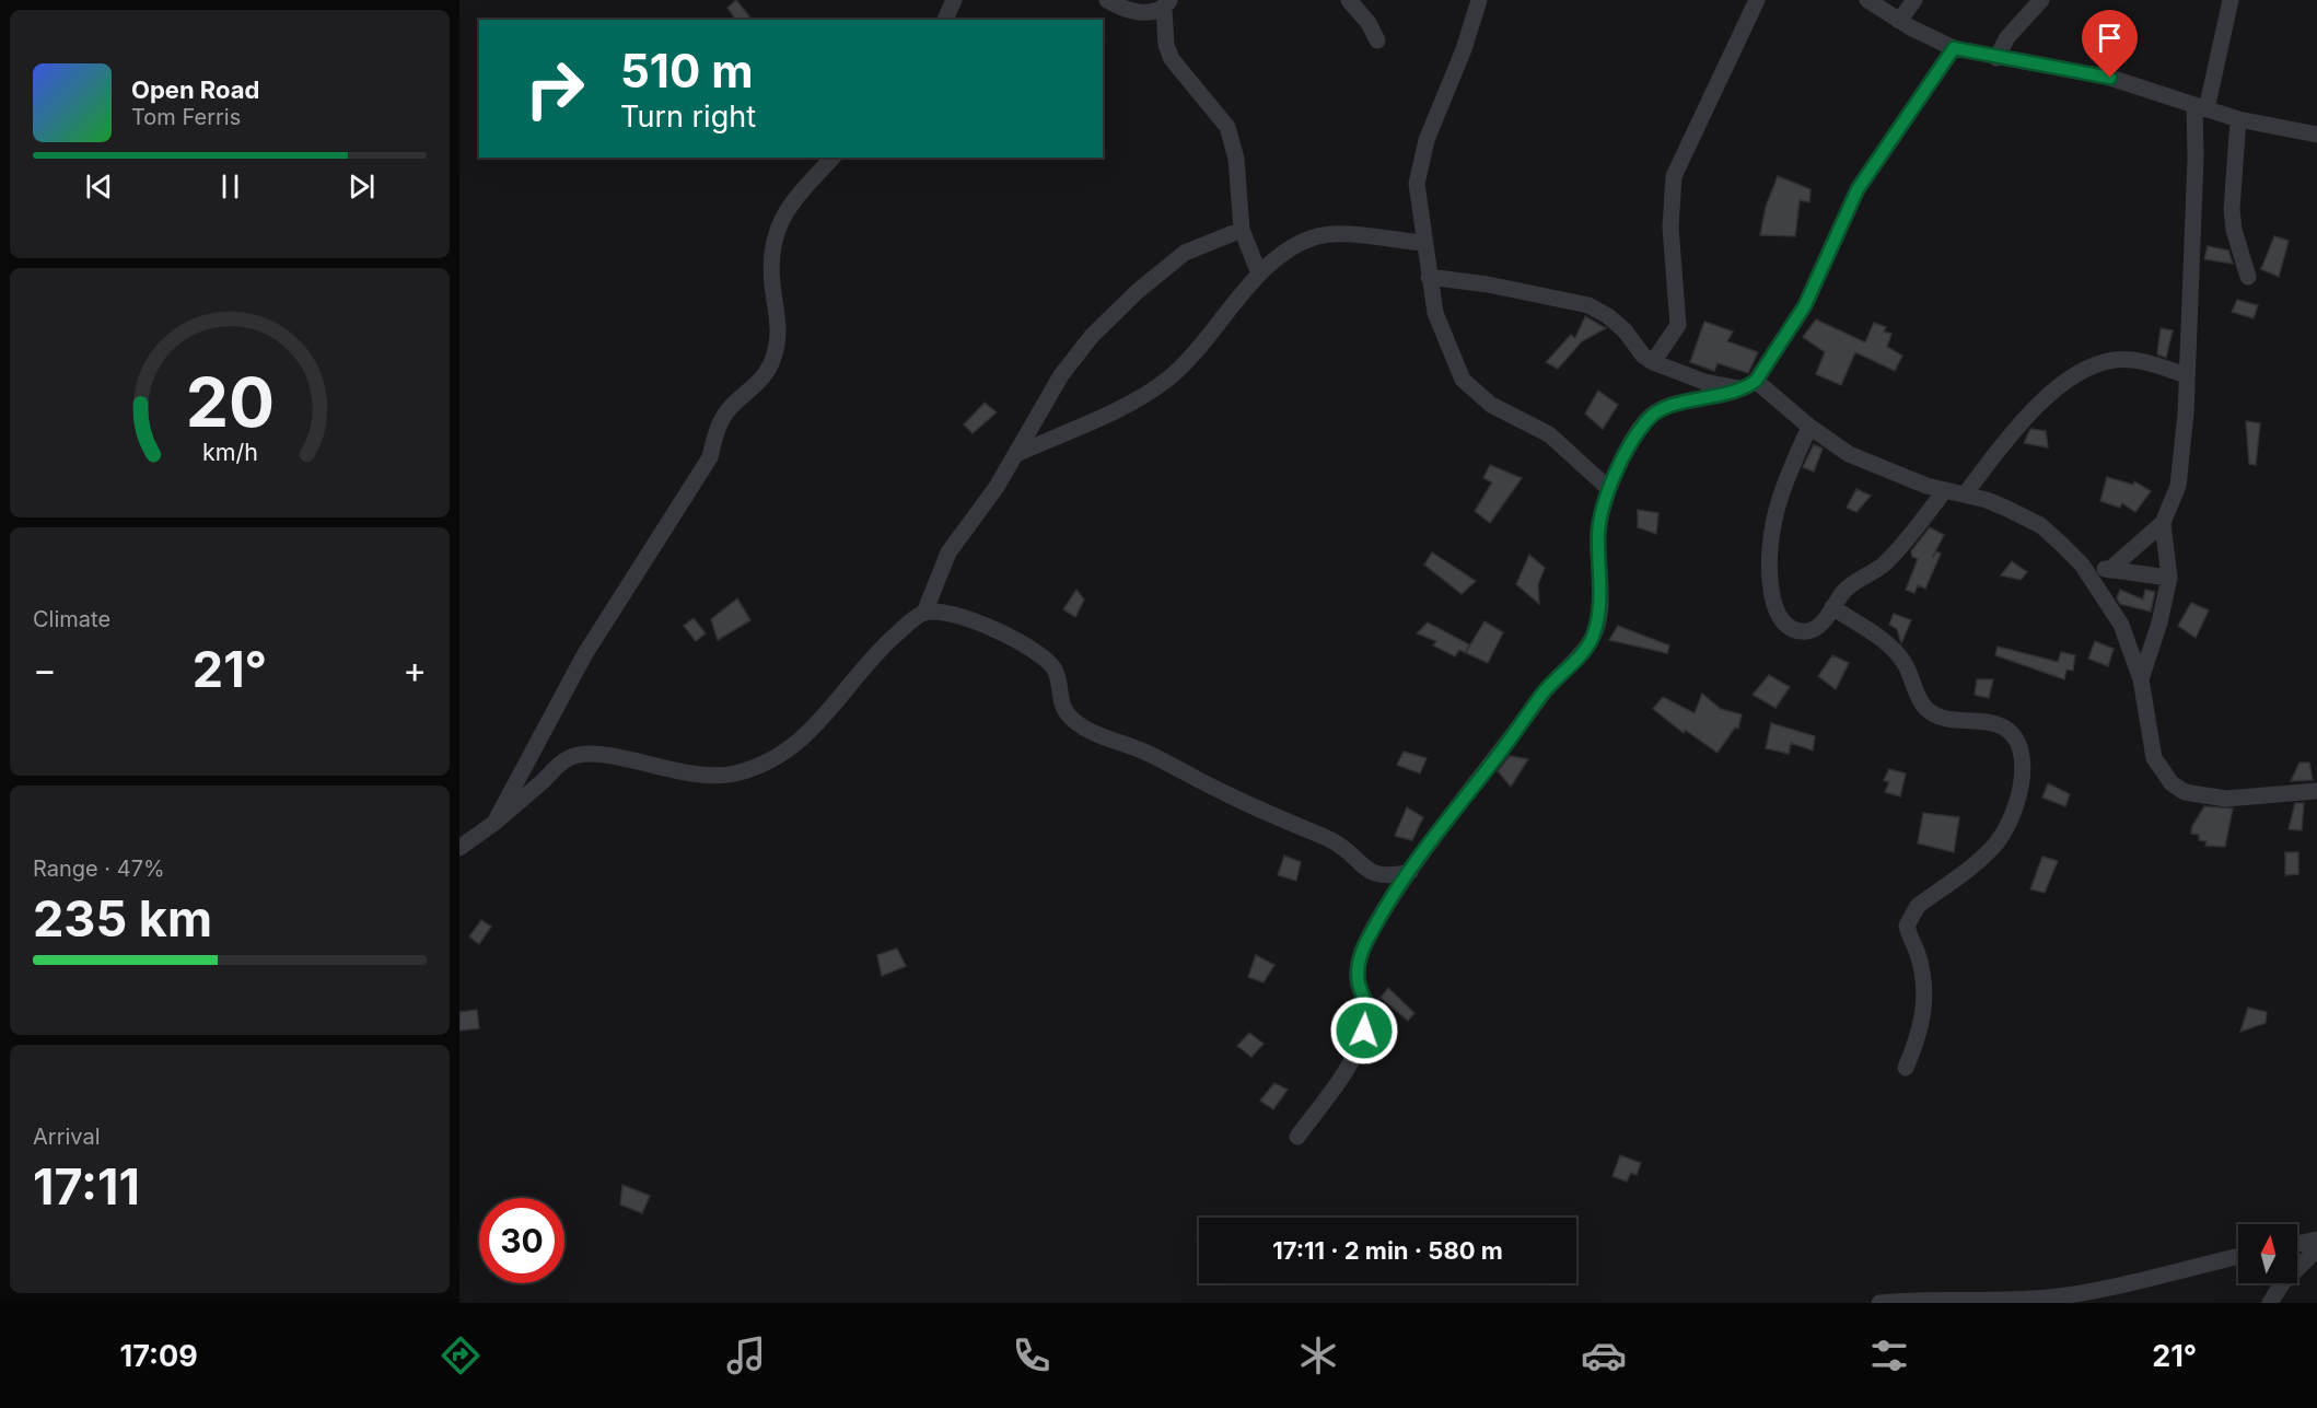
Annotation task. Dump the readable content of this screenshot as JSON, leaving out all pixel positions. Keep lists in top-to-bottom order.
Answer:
{
  "north": "top",
  "page": {
    "turn": ["510 m", "Turn right"],
    "song": ["Open Road", "Tom Ferris"],
    "tile": [
      "Climate",
      ["Range · 47%", "235 km"],
      ["Arrival", "17:11"]
    ],
    "heat": ["−", "21°", "+"],
    "limit": "30",
    "trip": "17:11 · 2 min · 580 m",
    "tabs": ["17:09", "21°"],
    "gauge": ["20", "km/h"]
  }
}
